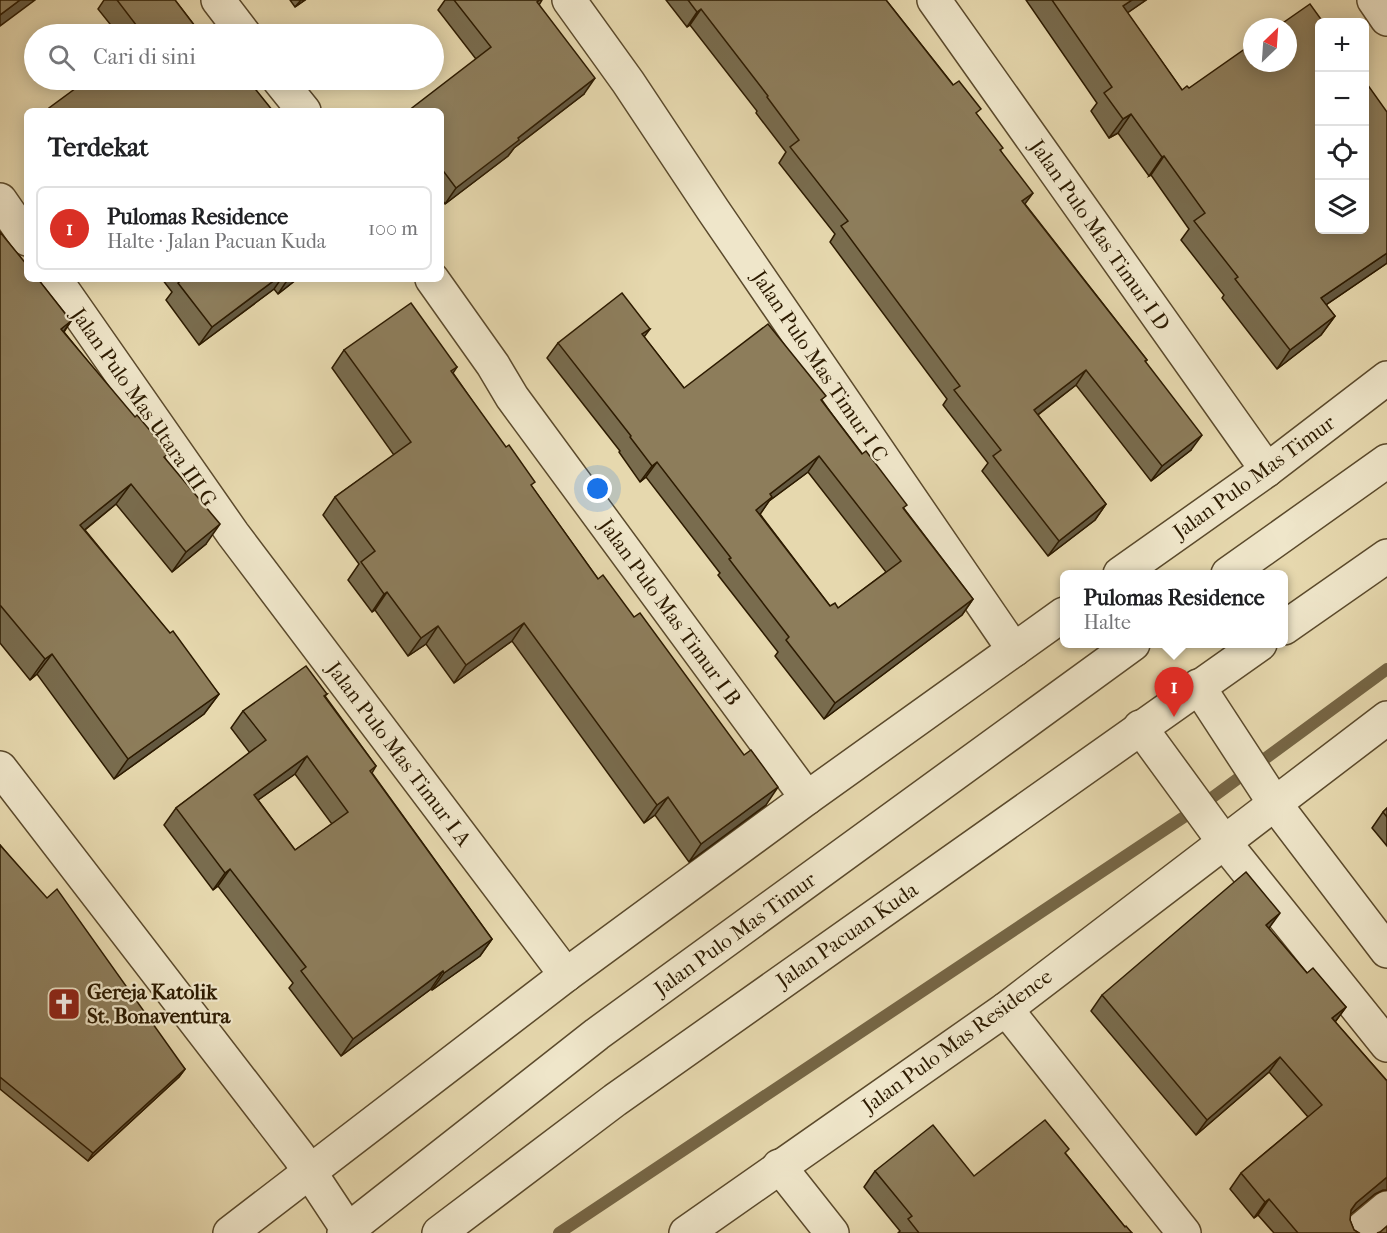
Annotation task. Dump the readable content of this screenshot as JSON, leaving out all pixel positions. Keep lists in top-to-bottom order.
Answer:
{
  "streets": {
    "street": [
      "Jalan Pulo Mas Timur I D",
      "Jalan Pulo Mas Timur I C",
      "Jalan Pulo Mas Utara III G",
      "Jalan Pulo Mas Timur",
      "Jalan Pulo Mas Timur I B",
      "Jalan Pulo Mas Timur I A",
      "Jalan Pacuan Kuda",
      "Jalan Pulo Mas Residence"
    ]
  },
  "crossings": [
    ["Jalan Pulo Mas Timur I D", "Jalan Pulo Mas Timur"],
    ["Jalan Pulo Mas Utara III G", "Jalan Pulo Mas Timur I A"]
  ],
  "places": {
    "church": ["Gereja Katolik St. Bonaventura"]
  },
  "north": "top right",
  "page": {
    "map_buttons": ["+", "−"],
    "search": "Cari di sini",
    "heading": "Terdekat",
    "list": [
      {
        "mark": "1",
        "name": "Pulomas Residence",
        "note": "Halte · Jalan Pacuan Kuda",
        "value": "100 m"
      }
    ],
    "popup": ["Pulomas Residence", "Halte"],
    "pins": "1"
  }
}
